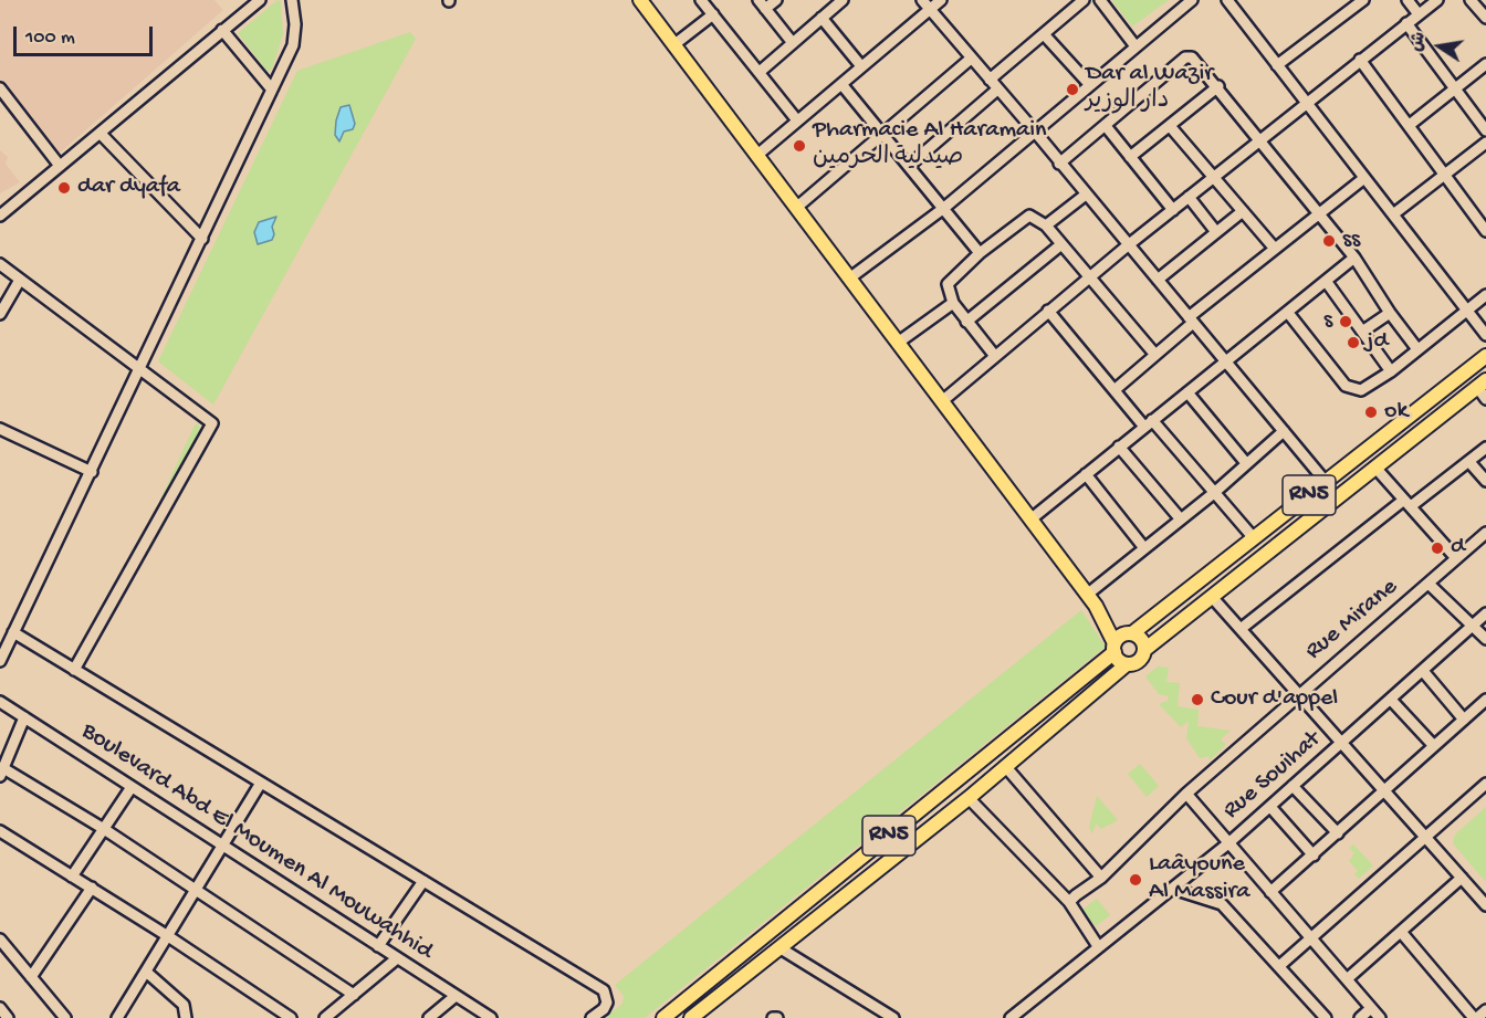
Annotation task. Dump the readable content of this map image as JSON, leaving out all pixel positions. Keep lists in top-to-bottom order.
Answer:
{
  "streets": {
    "main road": ["RN5"],
    "street": ["Rue Mirane", "Rue Souihat", "Boulevard Abd El Moumen Al Mouwahhid"]
  },
  "places": [
    "Dar al Wazir دار الوزير",
    "Pharmacie Al Haramain صيدلية الحرمين",
    "dar dyafa",
    "ss",
    "s",
    "jd",
    "ok",
    "d",
    "Cour d'appel",
    "Laâyoune Al Massira"
  ],
  "scale_bar": "100 m",
  "north": "left"
}
